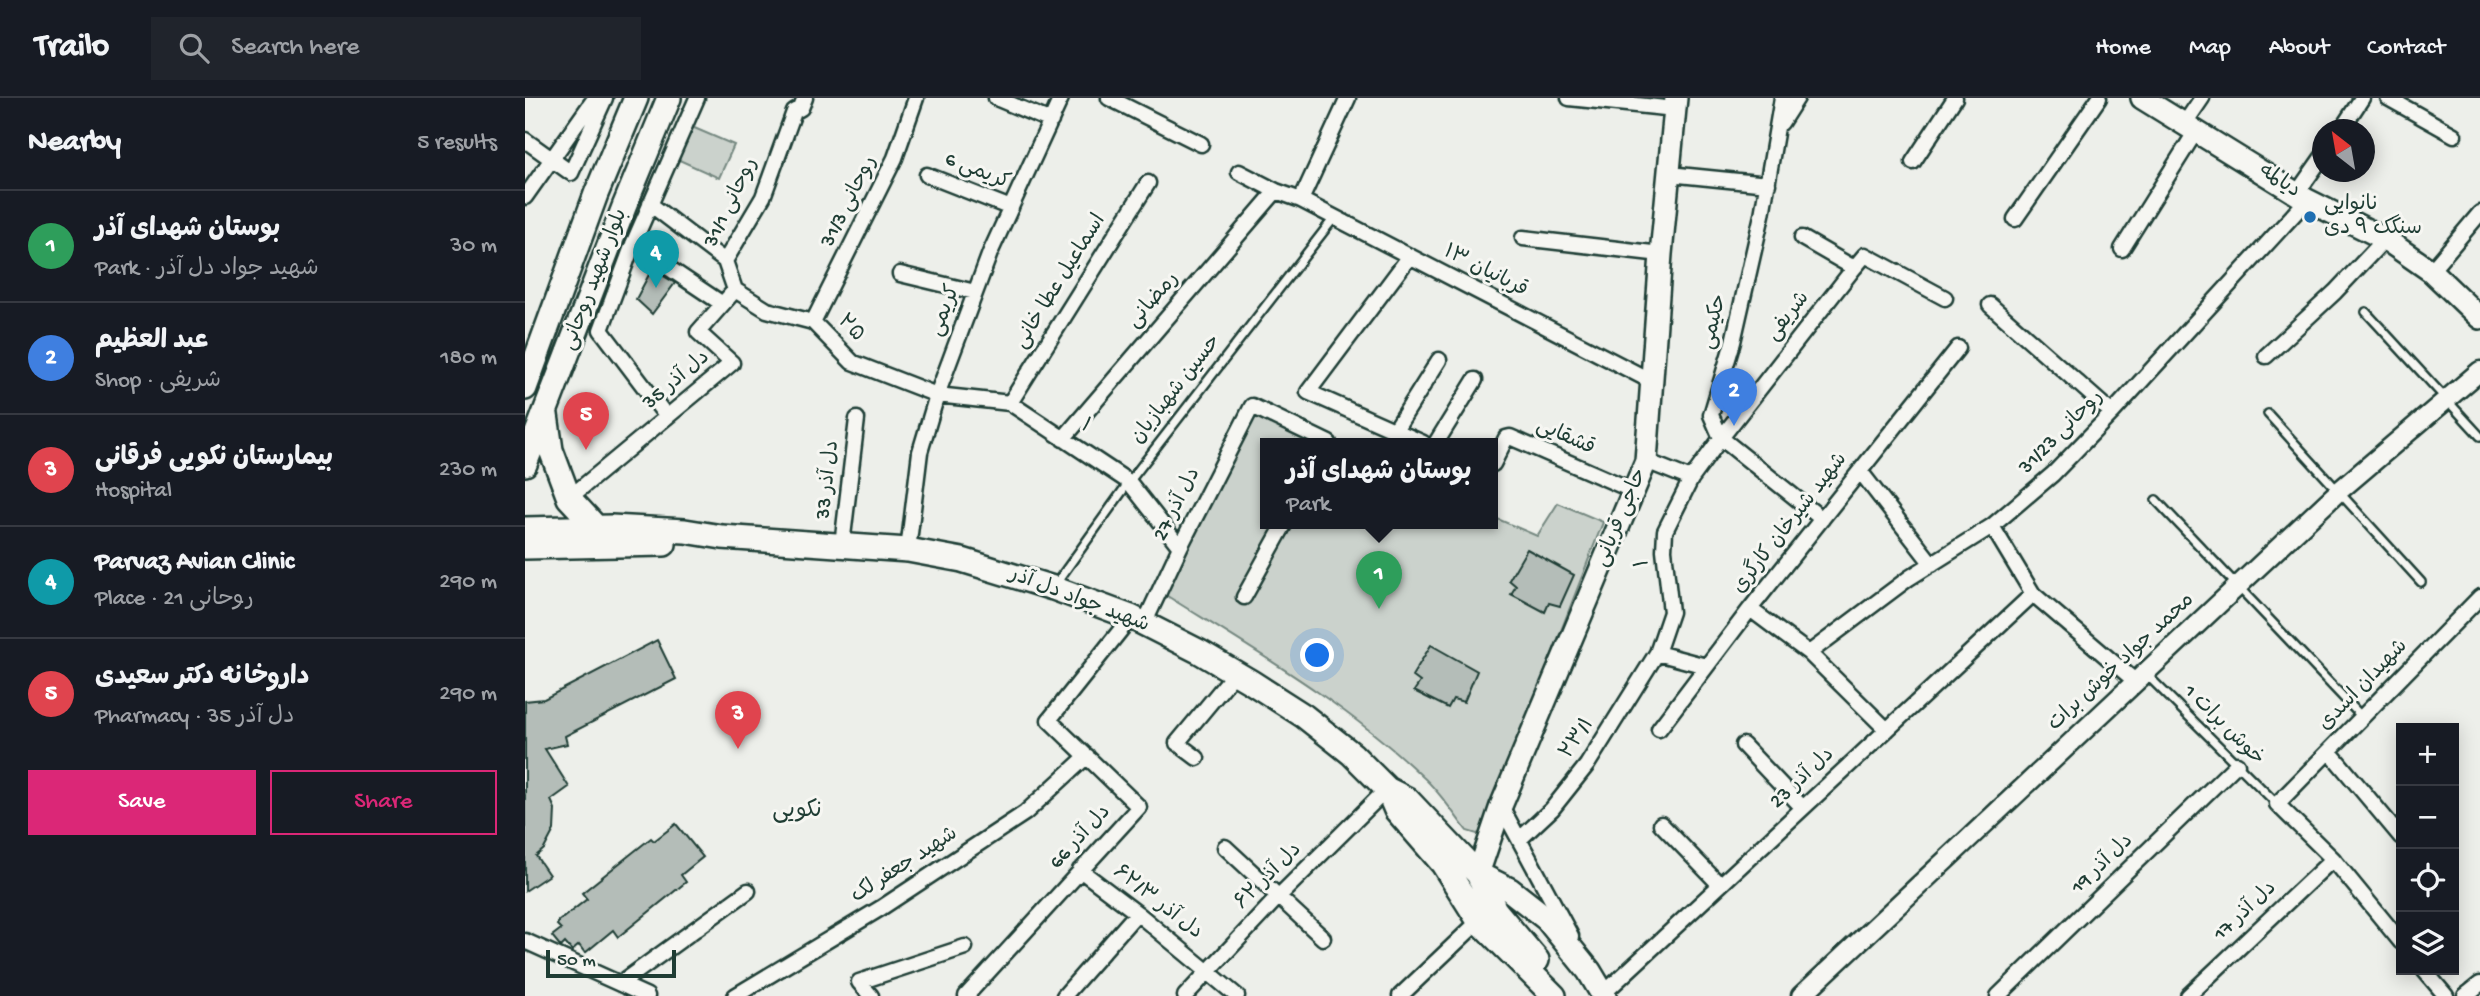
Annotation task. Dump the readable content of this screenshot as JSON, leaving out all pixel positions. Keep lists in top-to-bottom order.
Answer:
{
  "streets": {
    "main road": [
      "دیالمه",
      "بلوار شهید روحانی",
      "حاجی قربانی",
      "شهید جواد دل آذر"
    ],
    "street": [
      "کریمی 6",
      "روحانی 31/3",
      "روحانی 31/1",
      "۱۳ قربانیان",
      "اسماعیل عطا خانی",
      "رمضانی",
      "کریمی",
      "شریفی",
      "حکیمی",
      "۲۵",
      "دل آذر 35",
      "۱",
      "روحانی 31/23",
      "قشقایی",
      "دل آذر 33",
      "دل آذر 27",
      "شهید شیرخان کارگری",
      "محمد جواد خوش برات",
      "شهیدان اسدی",
      "۲۳/۱",
      "دل آذر 23",
      "دل آذر 66",
      "دل آذر 19",
      "شهید جعفر لک",
      "دل آذر ۶۲",
      "دل آذر ۶۲/۳",
      "دل آذر 17"
    ],
    "lane": ["حسین شهبازیان", "خوش برات 1"]
  },
  "crossings": [
    ["کریمی 6", "کریمی"],
    ["دیالمه", "روحانی 31/23"],
    ["روحانی 31/3", "۲۵"],
    ["روحانی 31/1", "۲۵"],
    ["روحانی 31/1", "دل آذر 35"],
    ["۱۳ قربانیان", "رمضانی"],
    ["۱۳ قربانیان", "حسین شهبازیان"],
    ["۱۳ قربانیان", "حاجی قربانی"],
    ["اسماعیل عطا خانی", "۱"],
    ["رمضانی", "۱"],
    ["کریمی", "۲۵"],
    ["کریمی", "۱"],
    ["کریمی", "شهید جواد دل آذر"],
    ["شریفی", "حکیمی"],
    ["شریفی", "۱"],
    ["۲۵", "دل آذر 35"],
    ["۲۵", "۱"],
    ["حسین شهبازیان", "۱"],
    ["حسین شهبازیان", "شهید جواد دل آذر"],
    ["۱", "دل آذر 27"],
    ["۱", "۲۳/۱"],
    ["قشقایی", "حاجی قربانی"],
    ["دل آذر 33", "شهید جواد دل آذر"],
    ["دل آذر 27", "شهید جواد دل آذر"],
    ["دل آذر 27", "دل آذر 66"],
    ["شهید جواد دل آذر", "دل آذر 66"],
    ["شهید جواد دل آذر", "دل آذر ۶۲"],
    ["محمد جواد خوش برات", "خوش برات 1"],
    ["شهیدان اسدی", "خوش برات 1"],
    ["خوش برات 1", "دل آذر 19"],
    ["دل آذر 66", "شهید جعفر لک"],
    ["دل آذر 66", "دل آذر ۶۲/۳"],
    ["دل آذر ۶۲", "دل آذر ۶۲/۳"]
  ],
  "districts": ["نکویی"],
  "places": ["نانوایی سنگک ۹ دی"],
  "scale_bar": "50 m",
  "north": "top left",
  "page": {
    "header": "Trailo",
    "search": "Search here",
    "nav": [
      "Home",
      "Map",
      "About",
      "Contact"
    ],
    "heading": ["Nearby", "5 results"],
    "list": [
      {
        "mark": "1",
        "name": "بوستان شهدای آذر",
        "note": "Park · شهید جواد دل آذر",
        "value": "30 m"
      },
      {
        "mark": "2",
        "name": "عبد العظيم",
        "note": "Shop · شریفی",
        "value": "180 m"
      },
      {
        "mark": "3",
        "name": "بیمارستان نکویی فرقانی",
        "note": "Hospital",
        "value": "230 m"
      },
      {
        "mark": "4",
        "name": "Parvaz Avian Clinic",
        "note": "Place · روحانی 21",
        "value": "290 m"
      },
      {
        "mark": "5",
        "name": "داروخانه دکتر سعیدی",
        "note": "Pharmacy · دل آذر 35",
        "value": "290 m"
      }
    ],
    "pins": [
      "4",
      "2",
      "5",
      "1",
      "3"
    ],
    "popup": ["بوستان شهدای آذر", "Park"],
    "map_buttons": ["+", "−"],
    "buttons": ["Save", "Share"],
    "scale": "50 m"
  }
}
